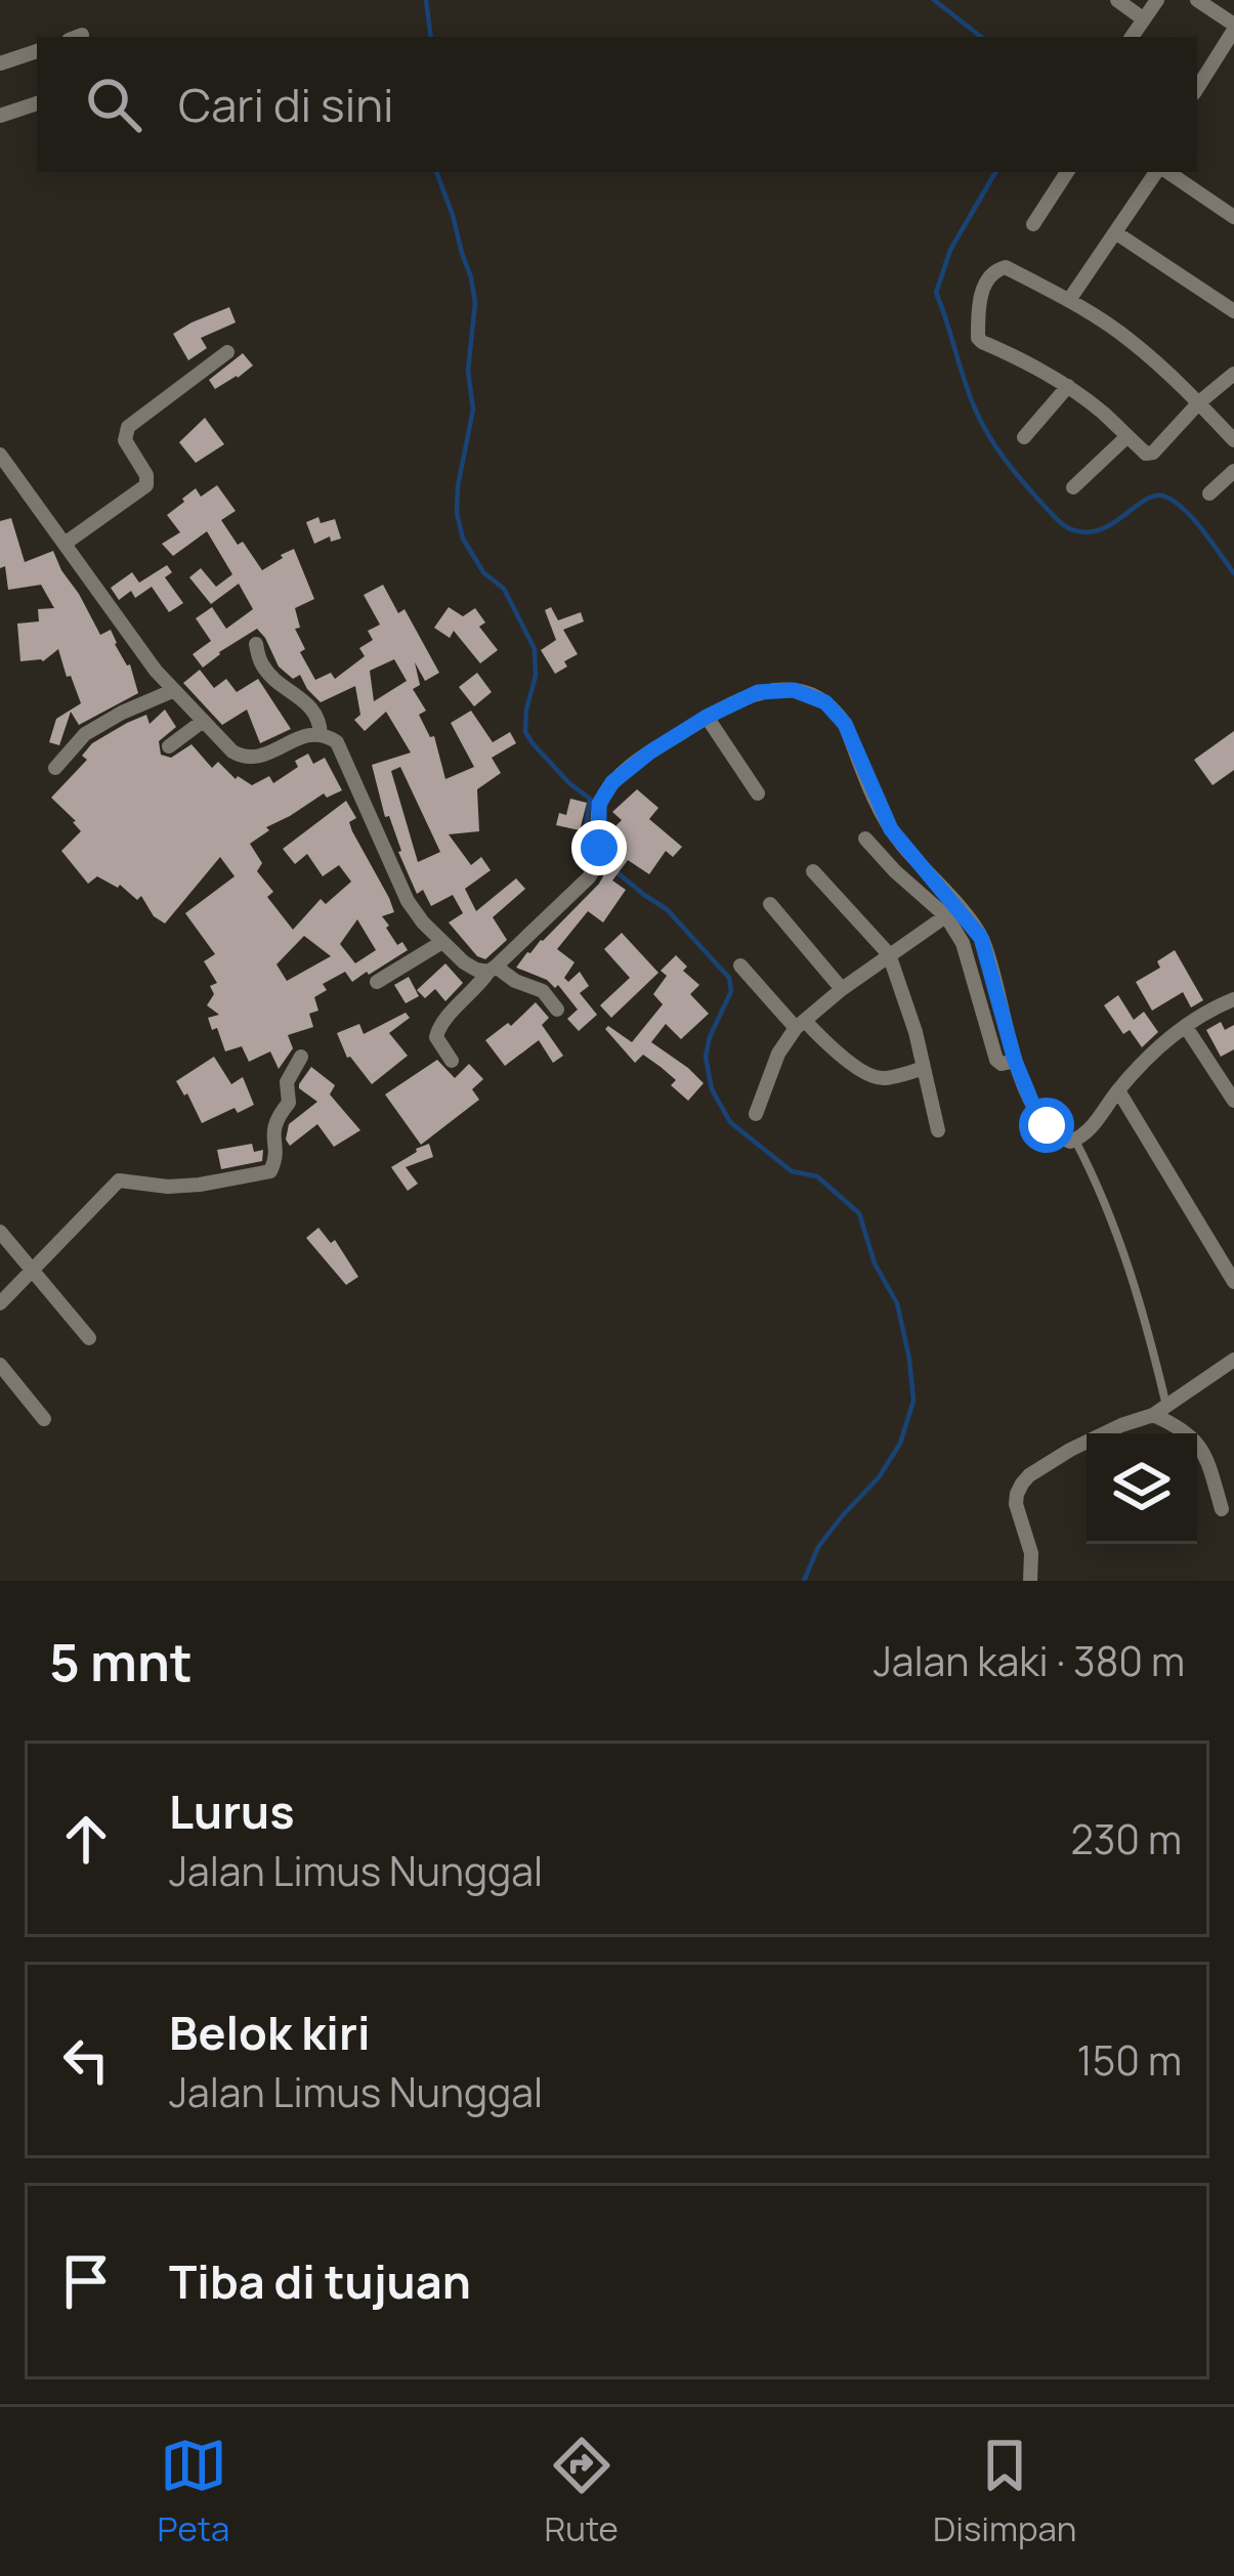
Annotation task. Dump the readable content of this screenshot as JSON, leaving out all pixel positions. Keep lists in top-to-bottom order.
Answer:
{
  "page": {
    "search": "Cari di sini",
    "heading": ["5 mnt", "Jalan kaki · 380 m"],
    "list": [
      ["Lurus", "Jalan Limus Nunggal", "230 m"],
      ["Belok kiri", "Jalan Limus Nunggal", "150 m"],
      "Tiba di tujuan"
    ],
    "nav": ["Peta", "Rute", "Disimpan"]
  }
}
